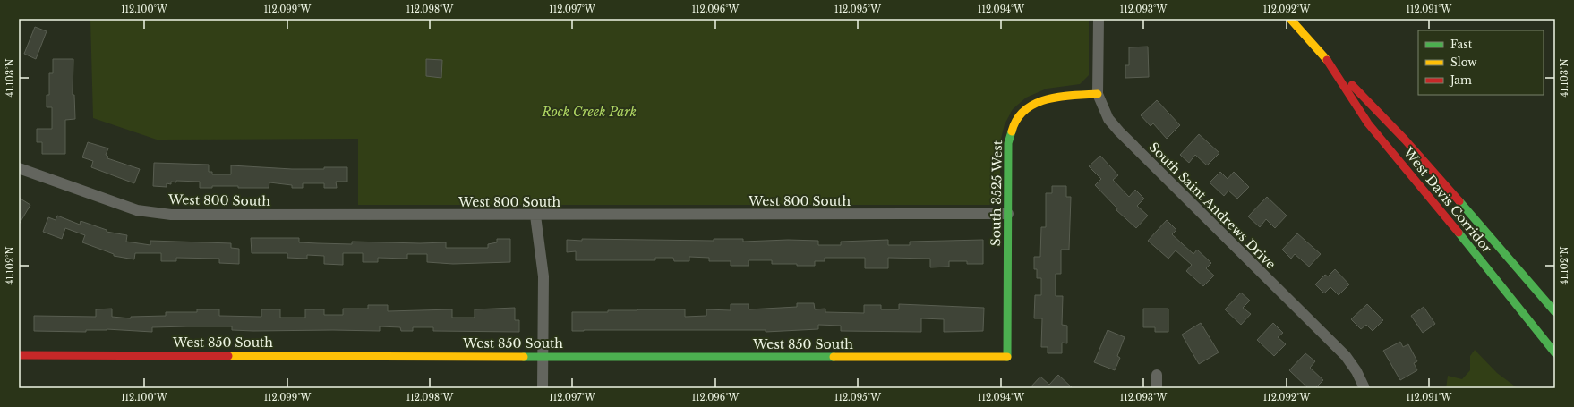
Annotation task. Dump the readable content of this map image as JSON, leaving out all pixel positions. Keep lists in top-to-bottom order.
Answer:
{
  "streets": {
    "main road": ["South 3525 West", "West Davis Corridor", "West 850 South"],
    "street": ["West 800 South", "South Saint Andrews Drive"]
  },
  "crossings": [
    ["South 3525 West", "West 800 South"],
    ["South 3525 West", "South Saint Andrews Drive"],
    ["South 3525 West", "West 850 South"]
  ],
  "parks": ["Rock Creek Park"],
  "legend": ["Fast", "Slow", "Jam"],
  "coordinates": [
    "112.100°W",
    "112.099°W",
    "112.098°W",
    "112.097°W",
    "112.096°W",
    "112.095°W",
    "112.094°W",
    "112.093°W",
    "112.092°W",
    "112.091°W",
    "41.103°N",
    "41.102°N"
  ]
}
